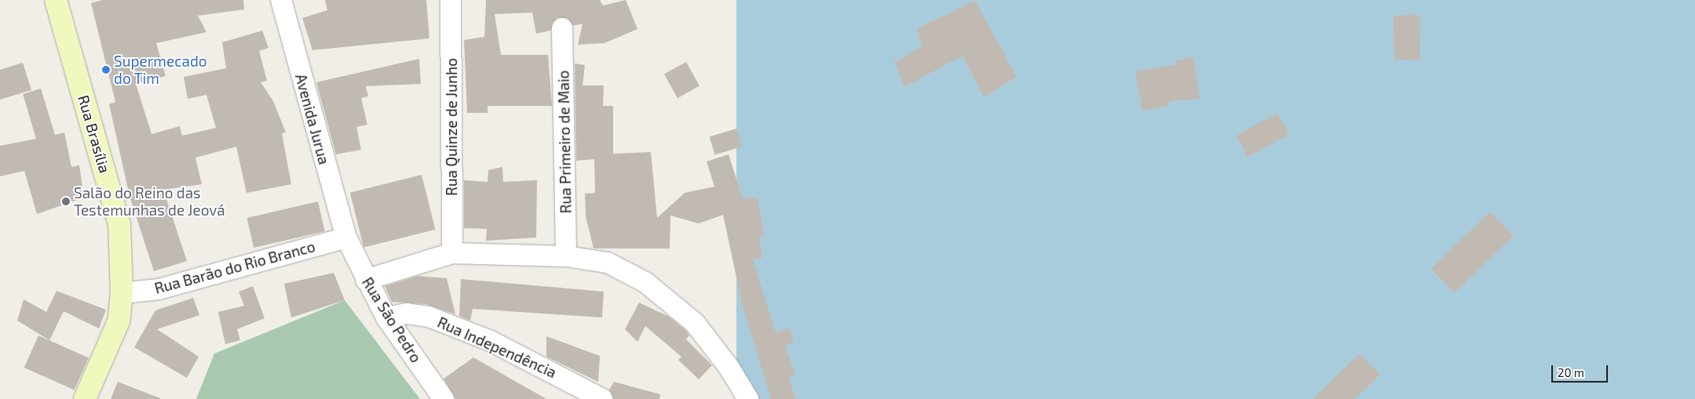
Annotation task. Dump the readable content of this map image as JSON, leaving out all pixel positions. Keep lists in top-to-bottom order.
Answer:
{
  "streets": {
    "street": [
      "Avenida Jurua",
      "Rua Quinze de Junho",
      "Rua Brasília",
      "Rua Primeiro de Maio",
      "Rua Barão do Rio Branco",
      "Rua São Pedro",
      "Rua Independência"
    ]
  },
  "crossings": [
    ["Avenida Jurua", "Rua Barão do Rio Branco"],
    ["Avenida Jurua", "Rua São Pedro"],
    ["Rua Brasília", "Rua Barão do Rio Branco"],
    ["Rua Barão do Rio Branco", "Rua São Pedro"],
    ["Rua São Pedro", "Rua Independência"]
  ],
  "places": ["Supermecado do Tim", "Salão do Reino das Testemunhas de Jeová"],
  "scale_bar": "20 m"
}
